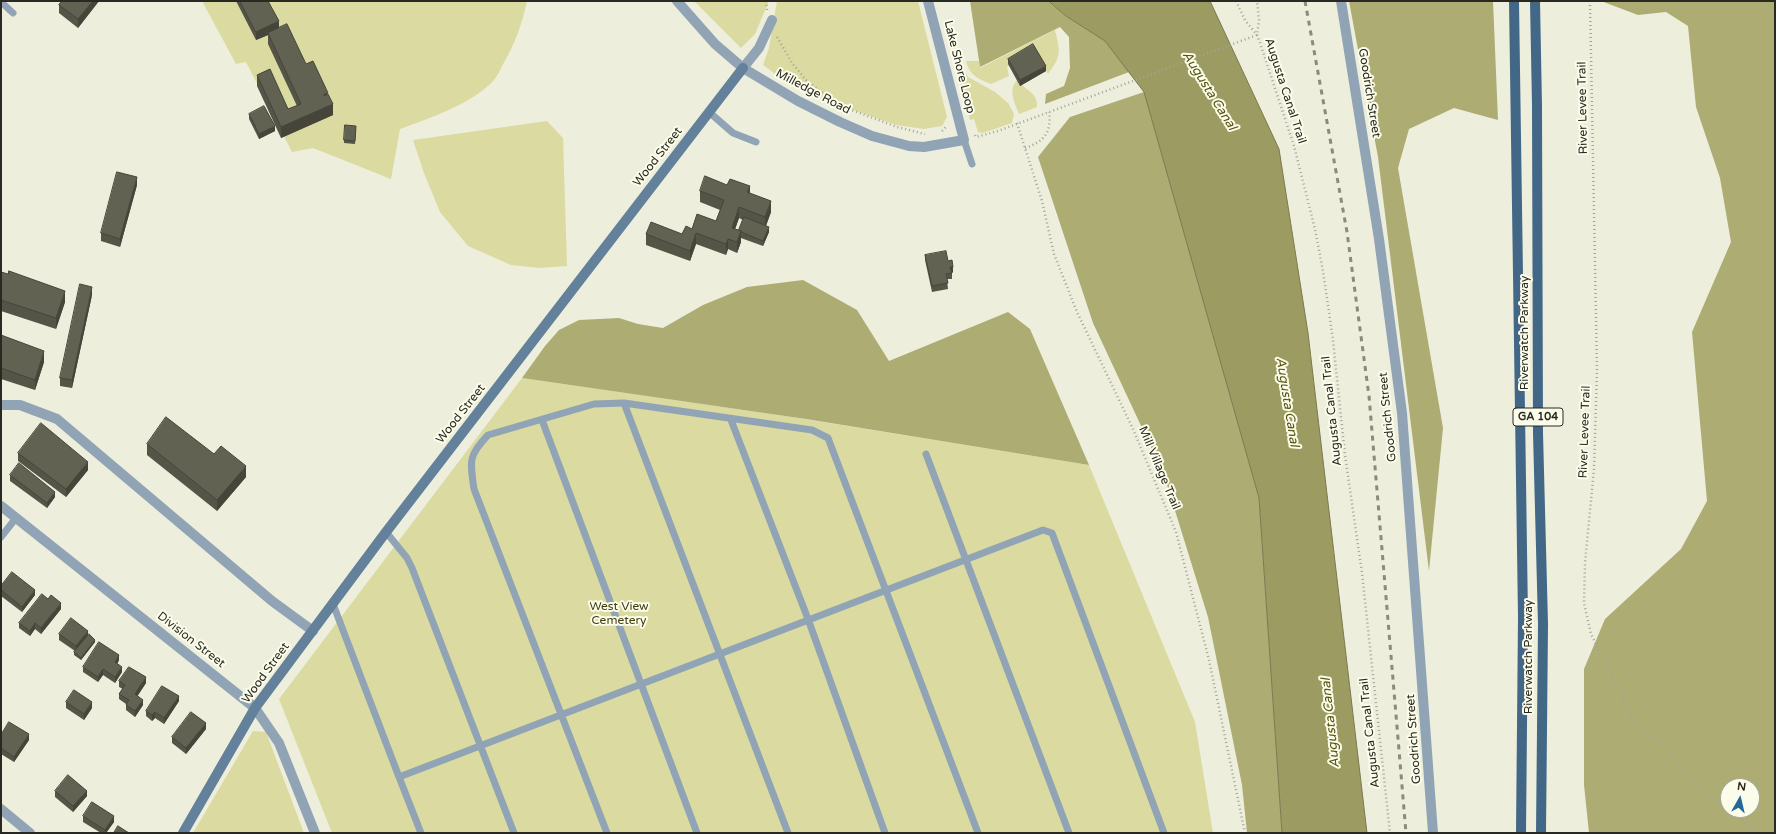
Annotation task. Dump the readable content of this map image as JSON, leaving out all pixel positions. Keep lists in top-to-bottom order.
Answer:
{
  "streets": {
    "main road": ["Riverwatch Parkway", "GA 104"],
    "street": [
      "Lake Shore Loop",
      "Milledge Road",
      "Goodrich Street",
      "Wood Street",
      "Division Street"
    ],
    "path": ["Augusta Canal Trail", "River Levee Trail", "Mill Village Trail"]
  },
  "crossings": [
    ["Lake Shore Loop", "Milledge Road"],
    ["Milledge Road", "Wood Street"],
    ["Wood Street", "Division Street"]
  ],
  "water": ["Augusta Canal"],
  "parks": ["West View Cemetery"],
  "north": "top"
}
